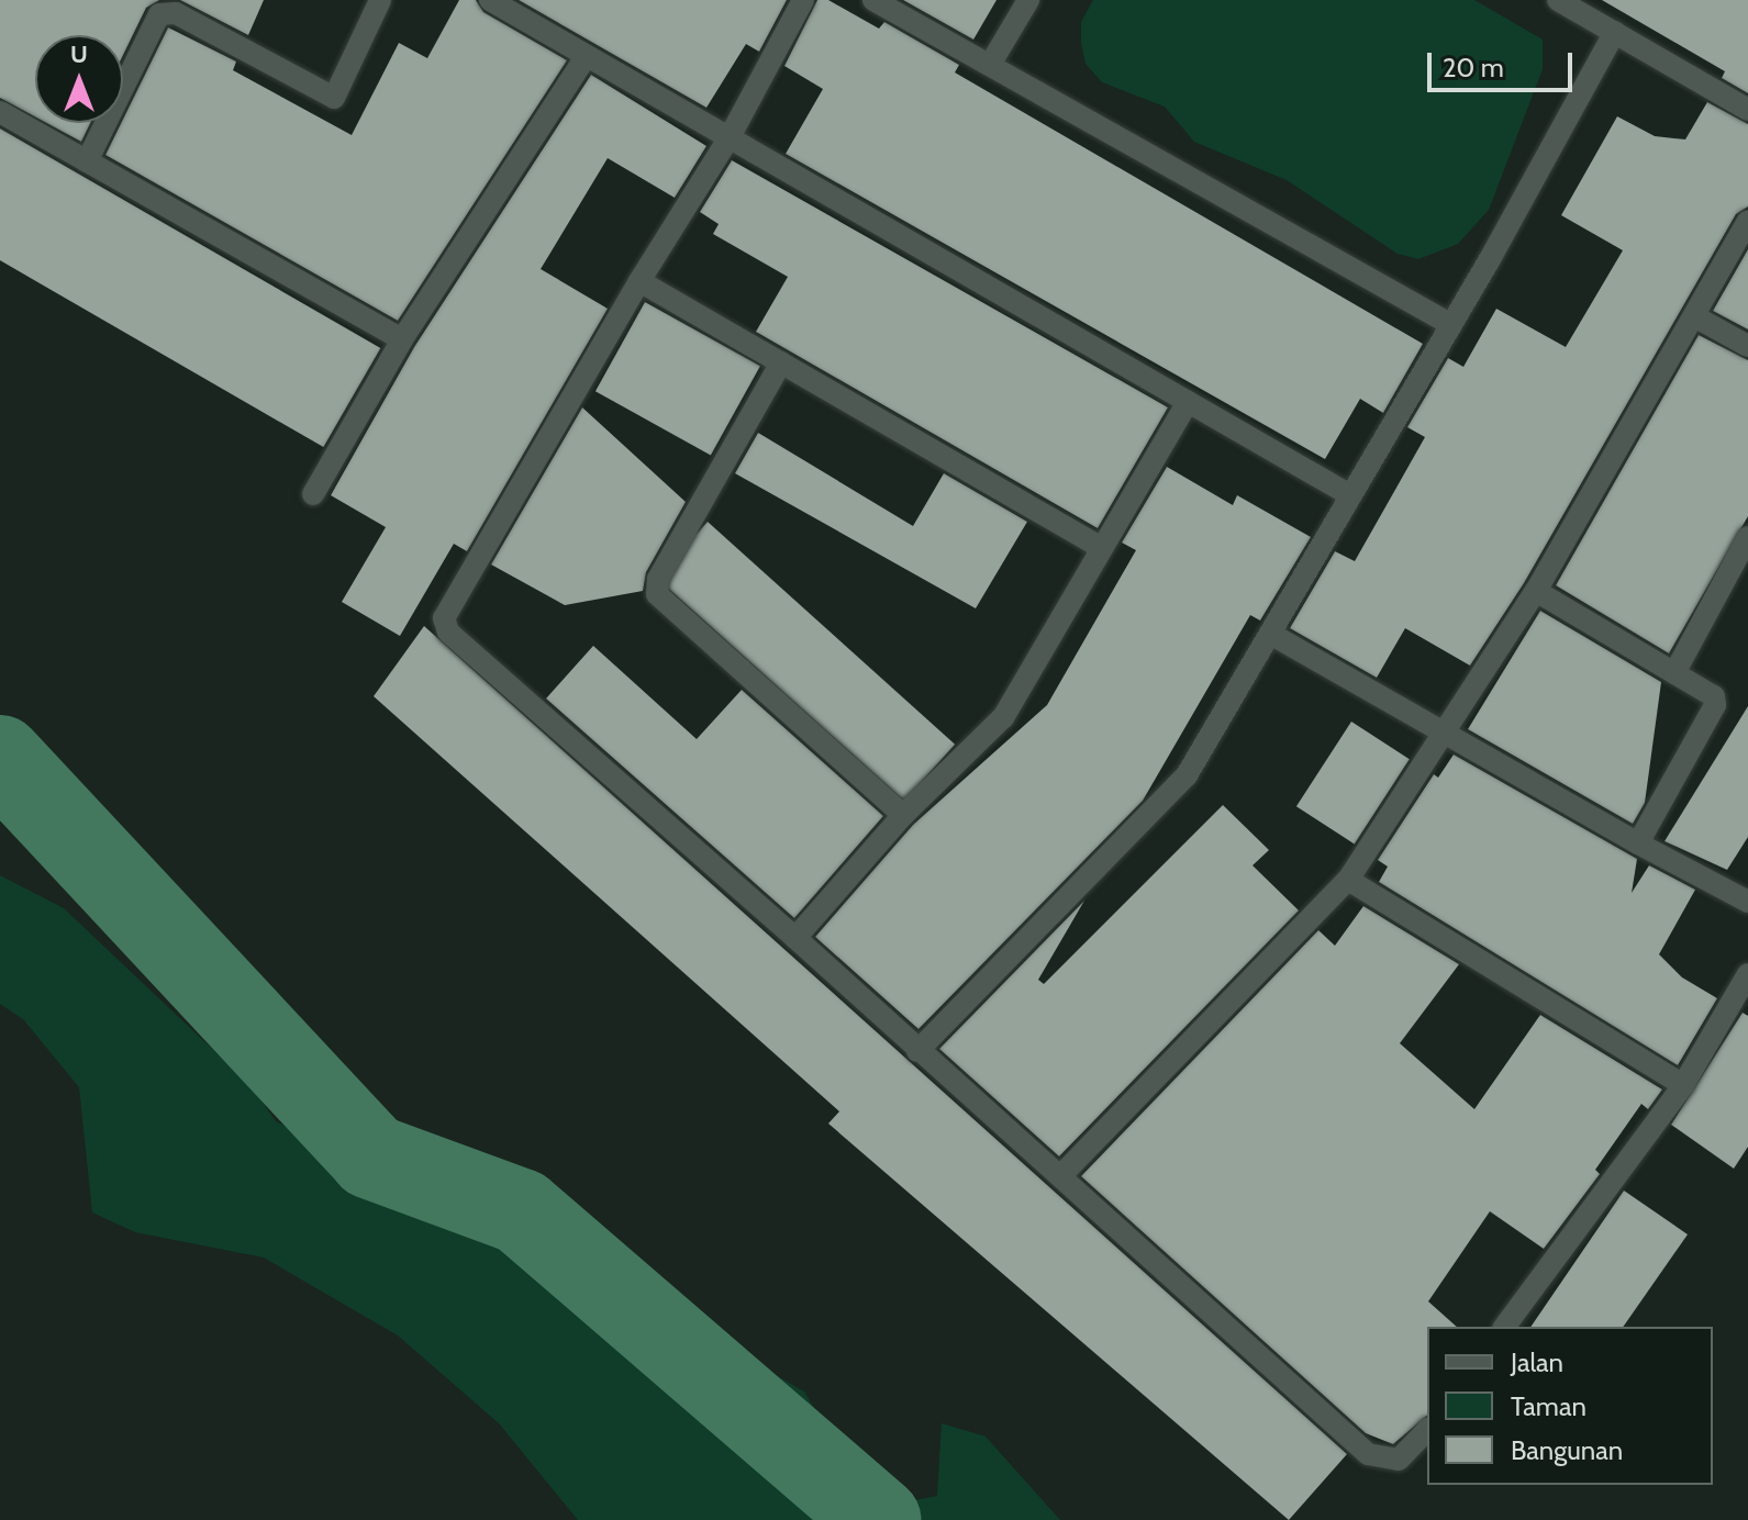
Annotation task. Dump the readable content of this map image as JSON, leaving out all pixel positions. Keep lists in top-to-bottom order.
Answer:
{
  "legend": ["Jalan", "Taman", "Bangunan"],
  "scale_bar": "20 m",
  "north": "top"
}
